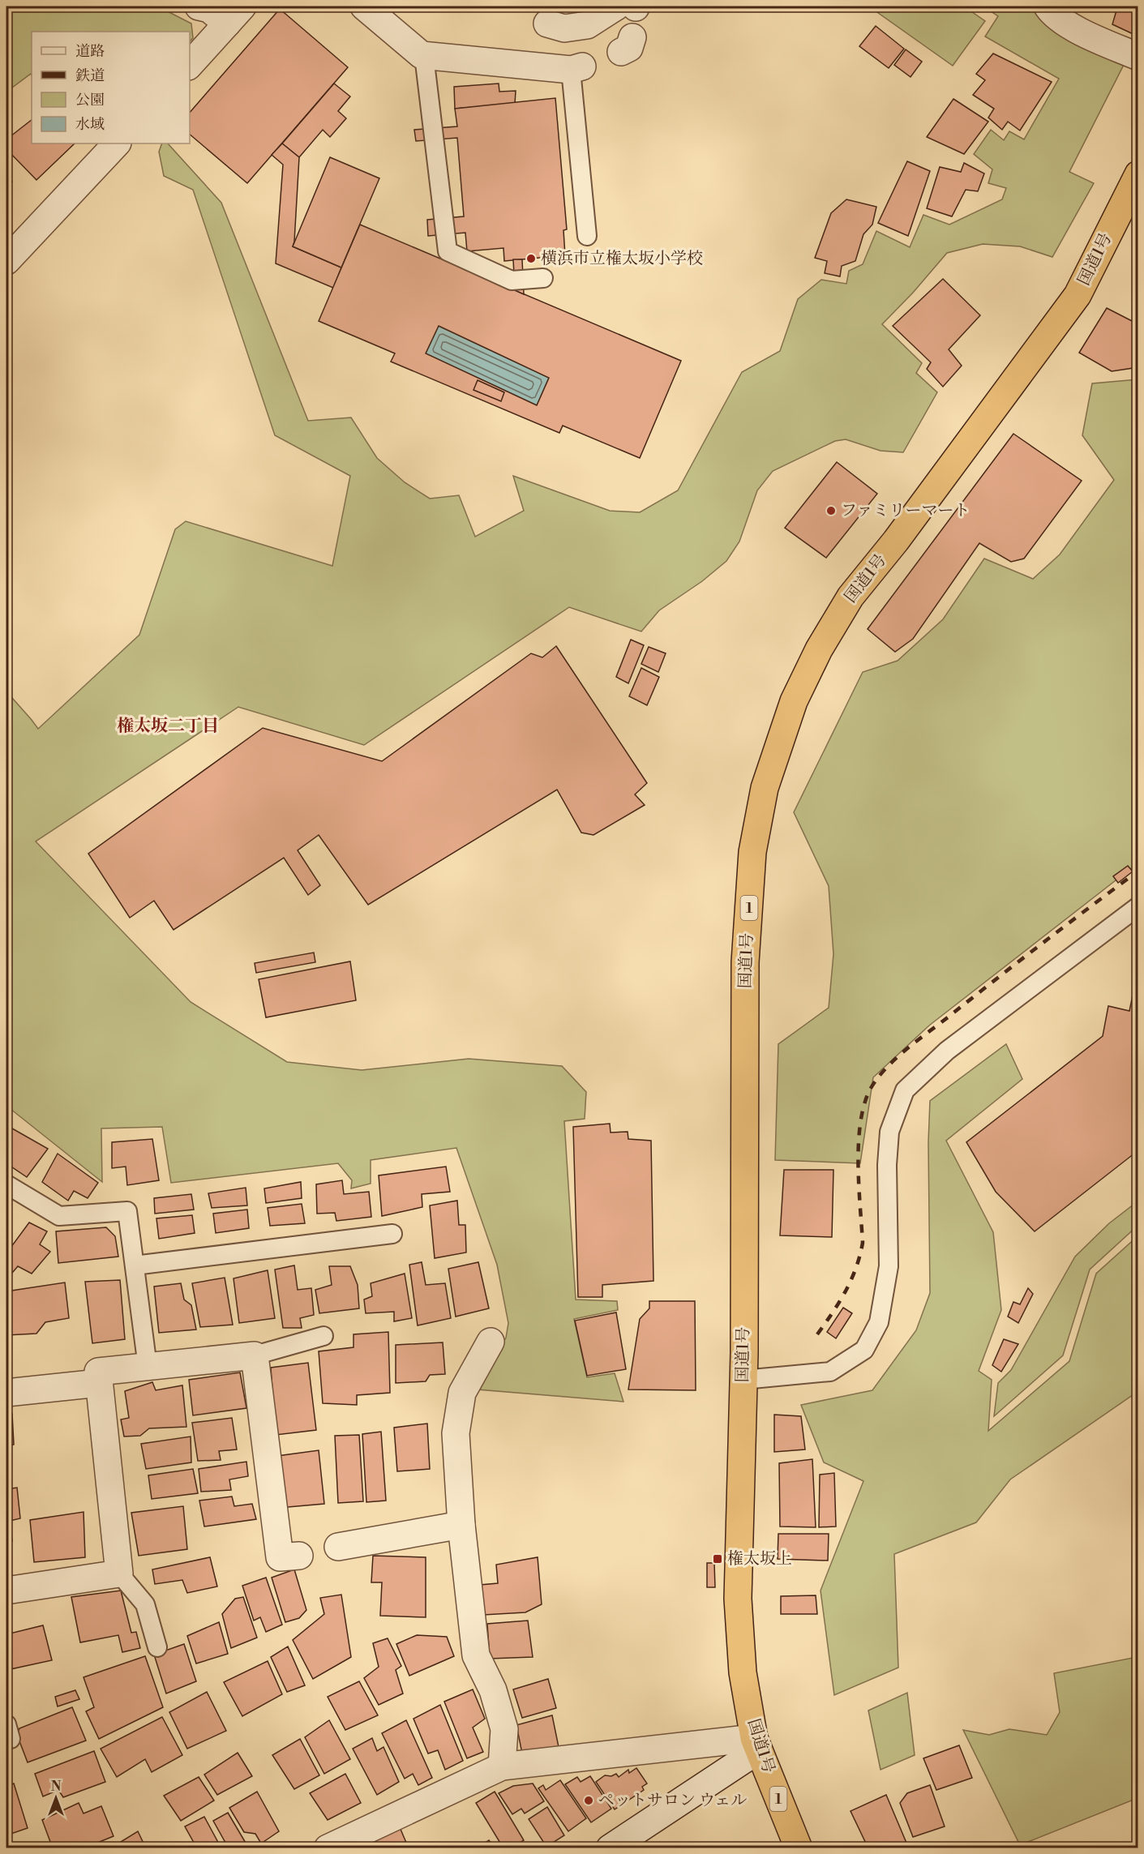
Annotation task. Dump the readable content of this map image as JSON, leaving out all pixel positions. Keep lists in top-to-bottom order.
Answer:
{
  "streets": {
    "highway": ["国道1号", "1"]
  },
  "districts": ["権太坂二丁目"],
  "places": {
    "other": ["横浜市立権太坂小学校", "ファミリーマート", "ペットサロン ウェル"],
    "transit": ["権太坂上"]
  },
  "legend": [
    "道路",
    "鉄道",
    "公園",
    "水域"
  ],
  "north": "top"
}
